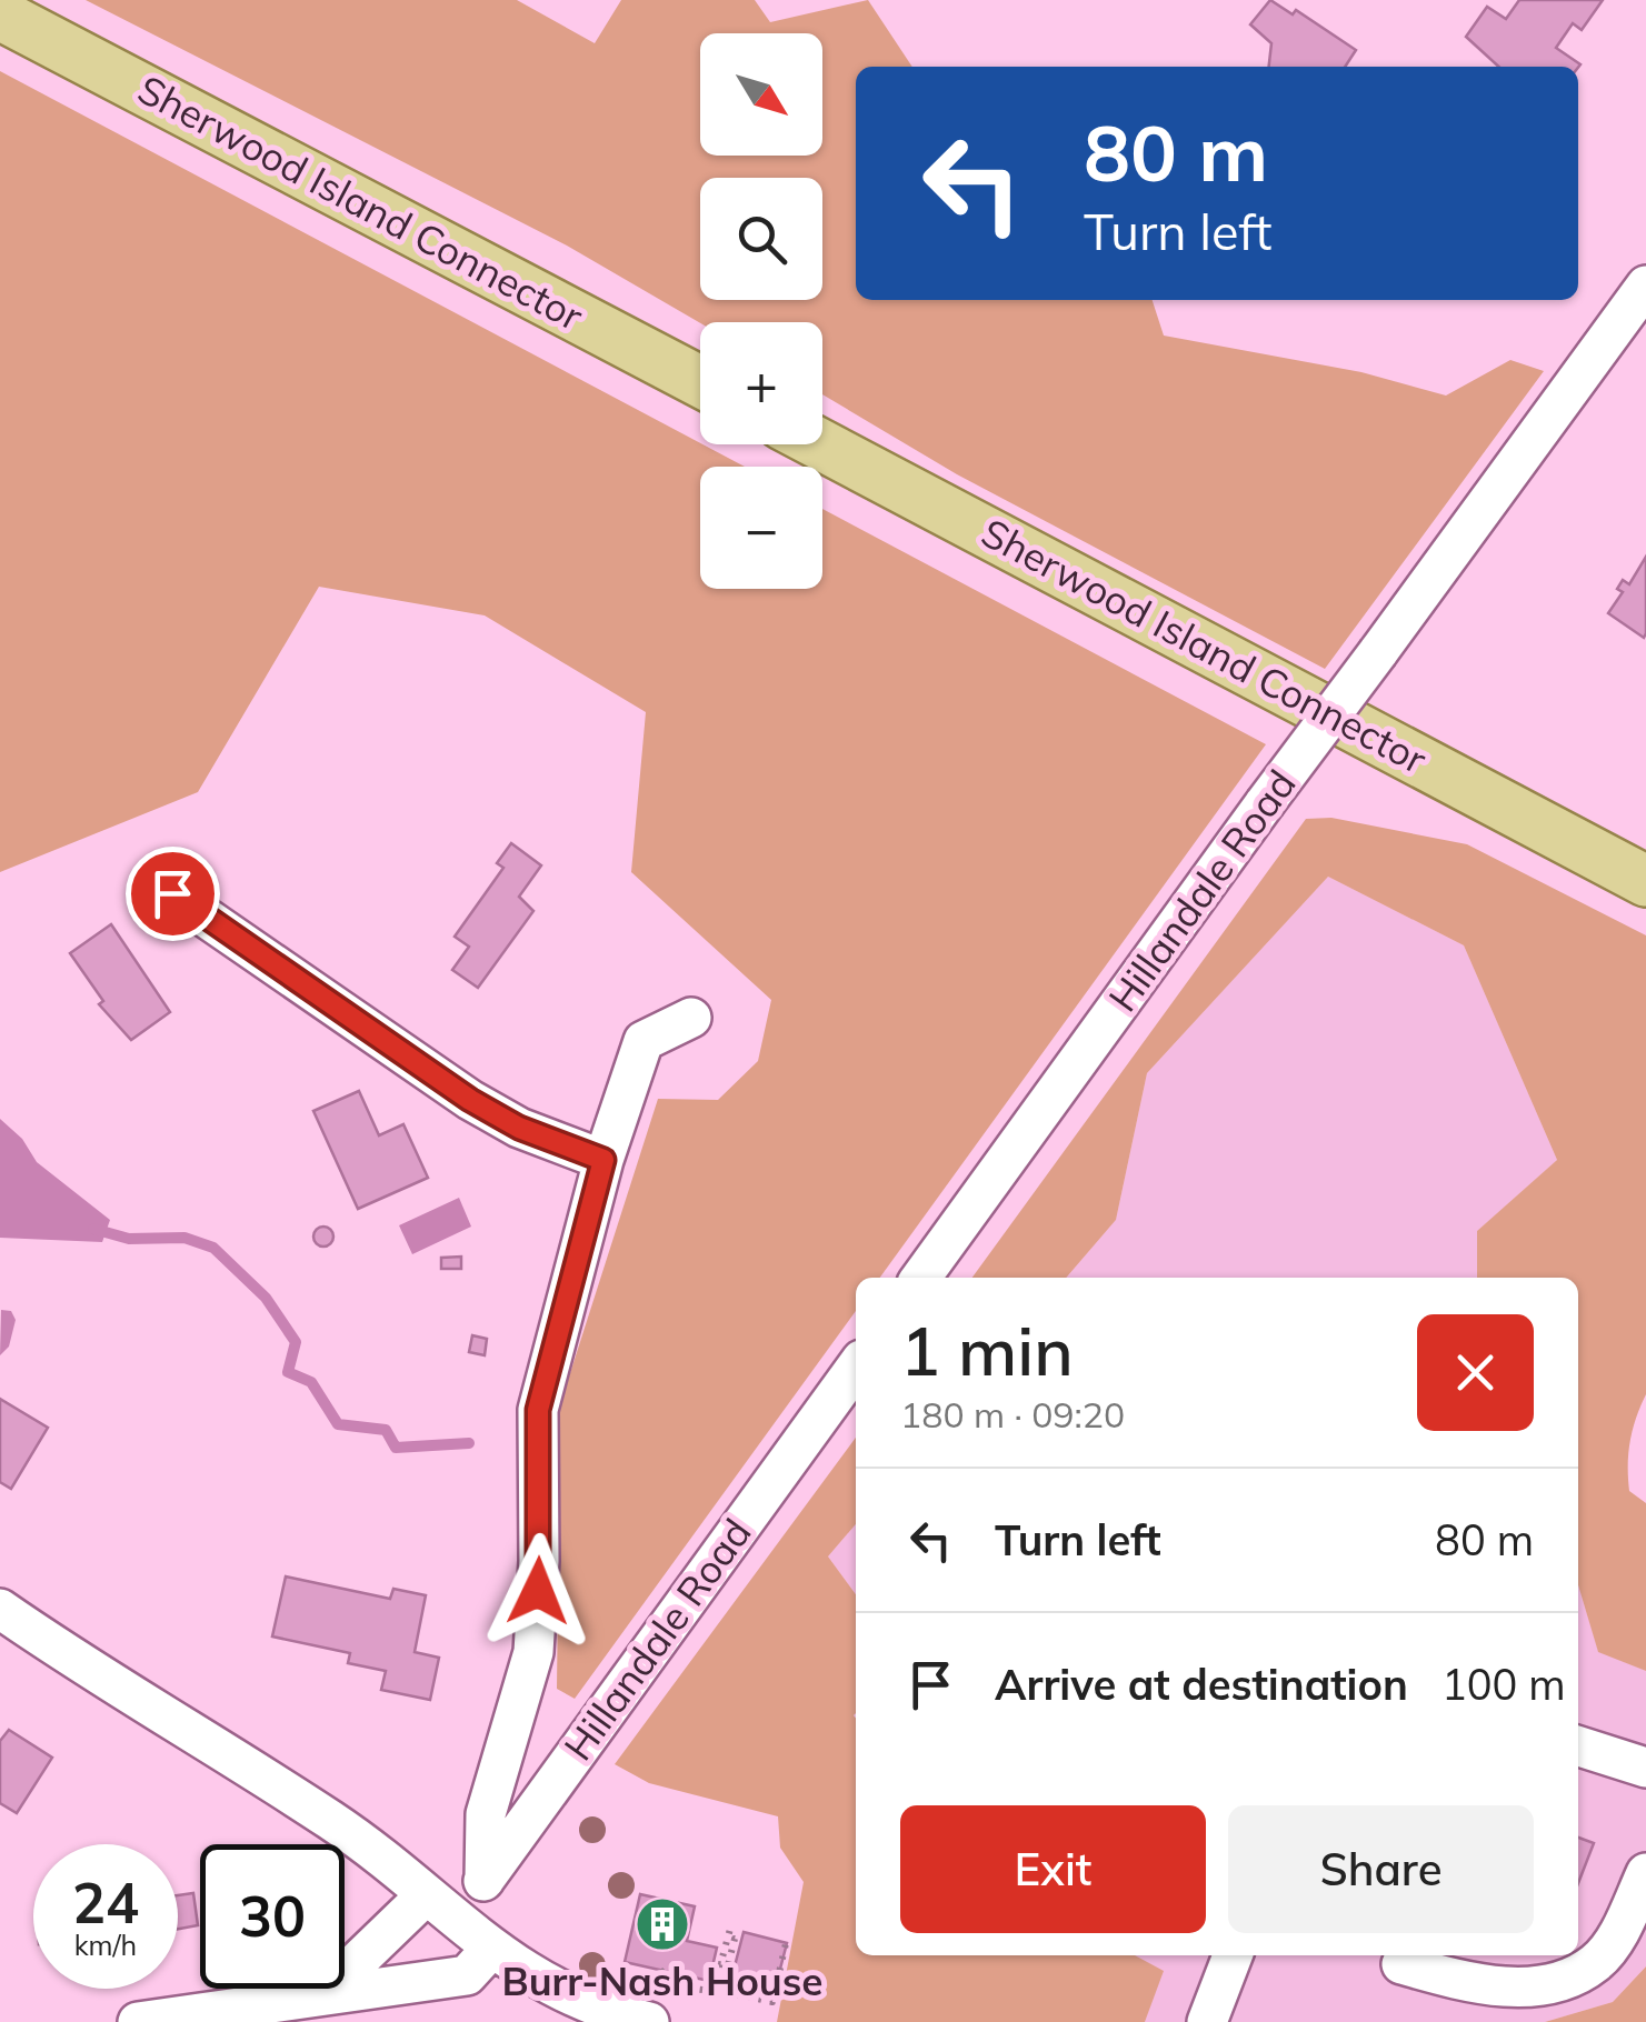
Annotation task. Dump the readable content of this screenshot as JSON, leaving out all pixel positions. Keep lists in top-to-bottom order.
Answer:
{
  "streets": {
    "main road": ["Sherwood Island Connector"],
    "street": ["Hillandale Road"]
  },
  "places": {
    "building": ["Burr-Nash House"]
  },
  "north": "bottom right",
  "page": {
    "map_buttons": ["+", "−"],
    "turn": ["80 m", "Turn left"],
    "heading": ["1 min", "180 m · 09:20"],
    "list": [
      {
        "name": "Turn left",
        "value": "80 m"
      },
      {
        "name": "Arrive at destination",
        "value": "100 m"
      }
    ],
    "buttons": ["Exit", "Share"],
    "speed": "24 km/h",
    "limit": "30"
  }
}
